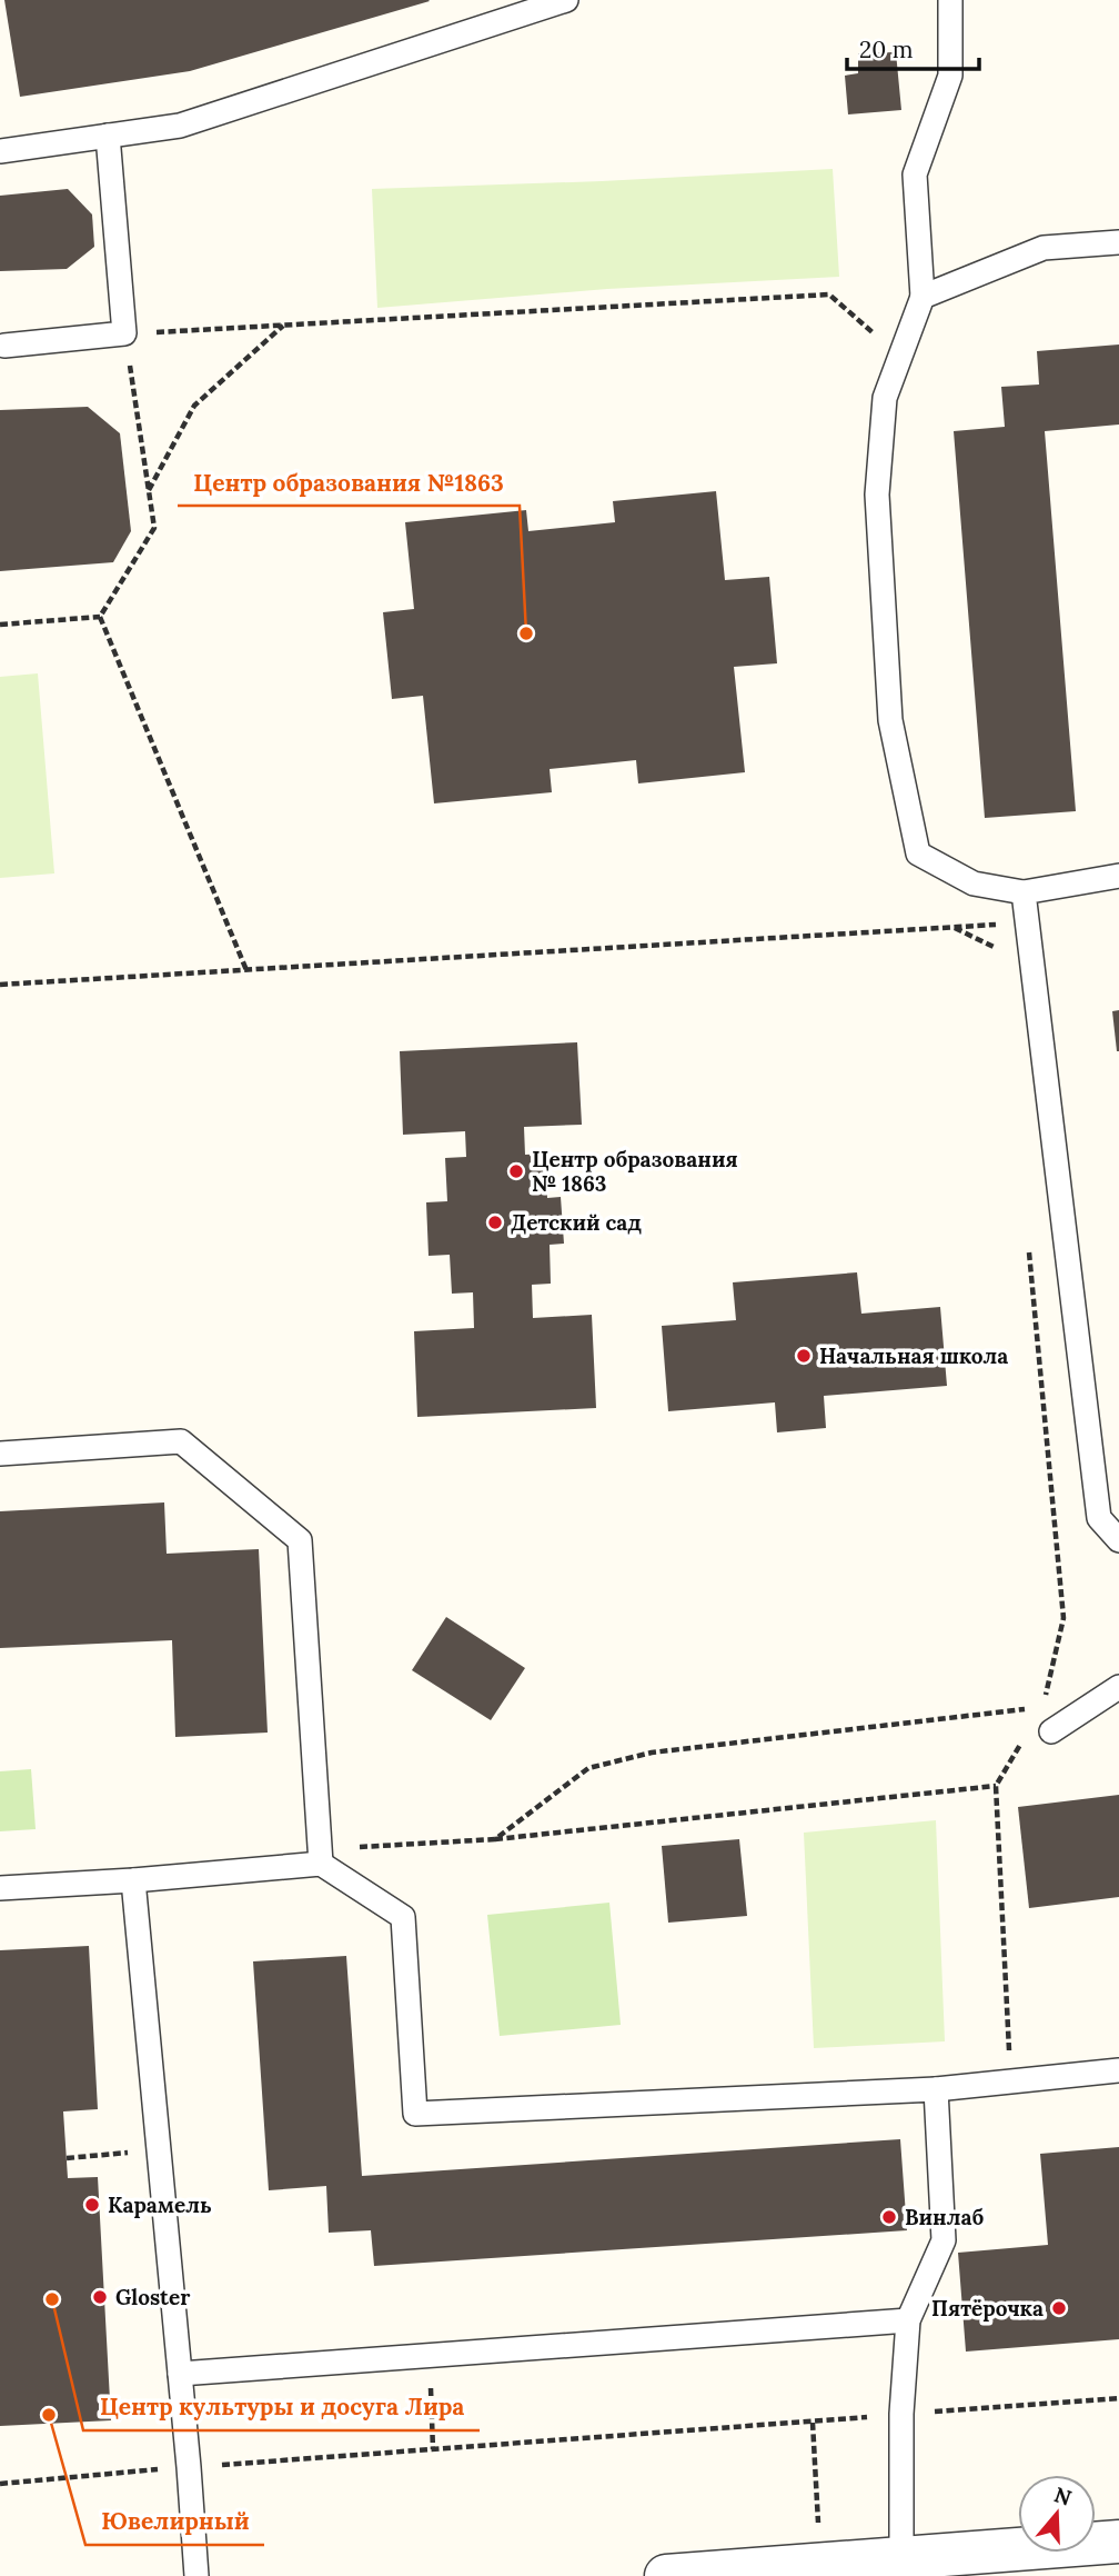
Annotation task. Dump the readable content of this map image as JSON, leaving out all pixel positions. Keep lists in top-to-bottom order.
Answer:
{
  "places": [
    "Центр образования №1863",
    "Центр образования № 1863",
    "Детский сад",
    "Начальная школа",
    "Карамель",
    "Винлаб",
    "Gloster",
    "Центр культуры и досуга Лира",
    "Пятёрочка",
    "Ювелирный"
  ],
  "scale_bar": "20 m",
  "north": "top"
}
